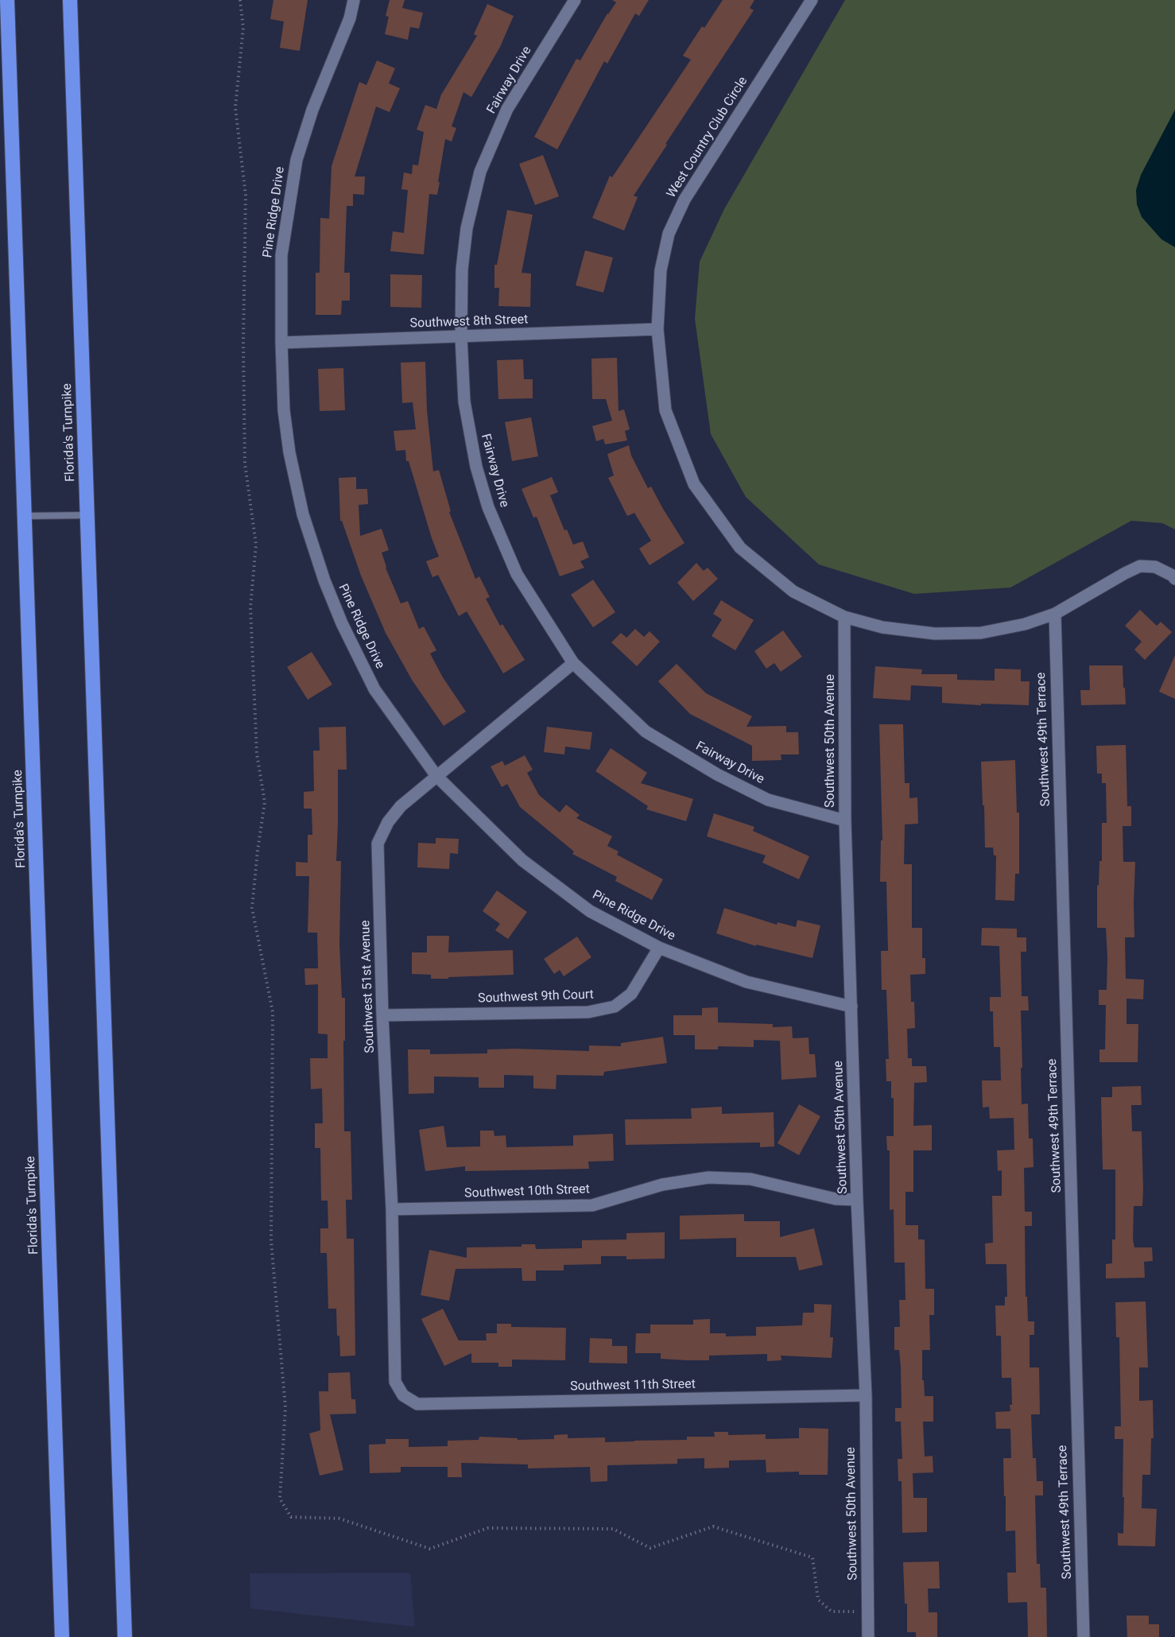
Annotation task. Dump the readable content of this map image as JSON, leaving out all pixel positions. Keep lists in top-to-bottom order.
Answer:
{
  "streets": {
    "highway": ["Florida's Turnpike"],
    "street": [
      "Fairway Drive",
      "West Country Club Circle",
      "Pine Ridge Drive",
      "Southwest 8th Street",
      "Southwest 49th Terrace",
      "Southwest 50th Avenue",
      "Southwest 51st Avenue",
      "Southwest 9th Court",
      "Southwest 10th Street",
      "Southwest 11th Street"
    ]
  },
  "crossings": [
    ["Fairway Drive", "Southwest 8th Street"],
    ["Fairway Drive", "Southwest 50th Avenue"],
    ["Fairway Drive", "Southwest 51st Avenue"],
    ["West Country Club Circle", "Southwest 8th Street"],
    ["West Country Club Circle", "Southwest 49th Terrace"],
    ["West Country Club Circle", "Southwest 50th Avenue"],
    ["Pine Ridge Drive", "Southwest 8th Street"],
    ["Pine Ridge Drive", "Southwest 50th Avenue"],
    ["Pine Ridge Drive", "Southwest 51st Avenue"],
    ["Pine Ridge Drive", "Southwest 9th Court"],
    ["Southwest 50th Avenue", "Southwest 10th Street"],
    ["Southwest 50th Avenue", "Southwest 11th Street"],
    ["Southwest 51st Avenue", "Southwest 9th Court"],
    ["Southwest 51st Avenue", "Southwest 10th Street"],
    ["Southwest 51st Avenue", "Southwest 11th Street"]
  ]
}
